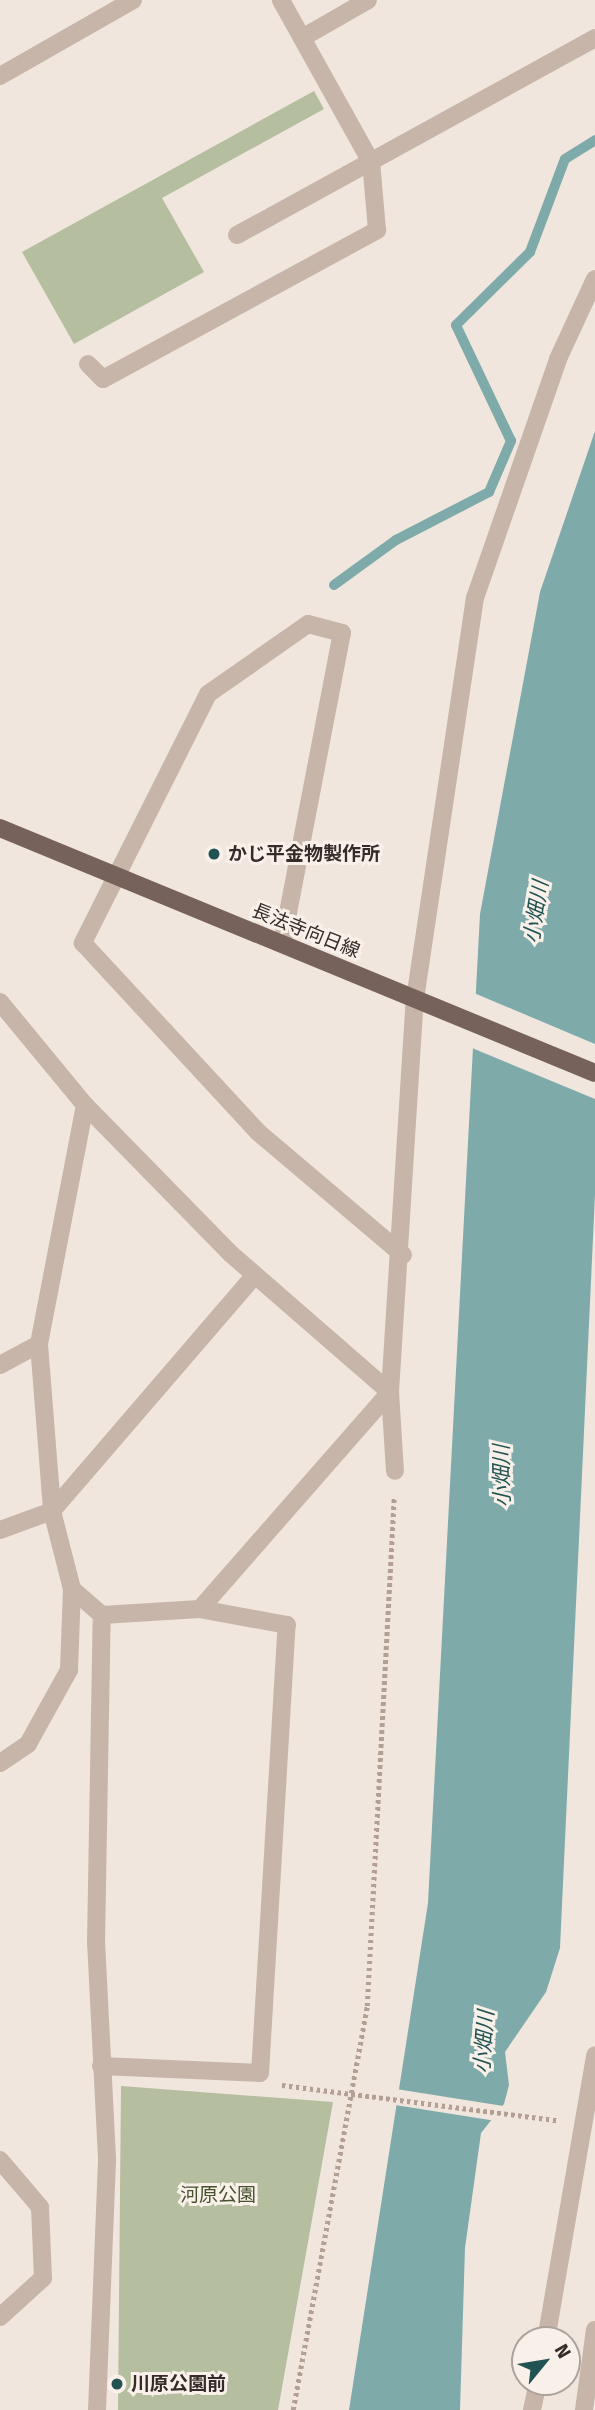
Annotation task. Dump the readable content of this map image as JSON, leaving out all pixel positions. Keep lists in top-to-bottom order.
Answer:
{
  "streets": {
    "main road": ["長法寺向日線"]
  },
  "water": ["小畑川"],
  "parks": ["河原公園"],
  "places": ["かじ平金物製作所", "川原公園前"],
  "north": "top right"
}
